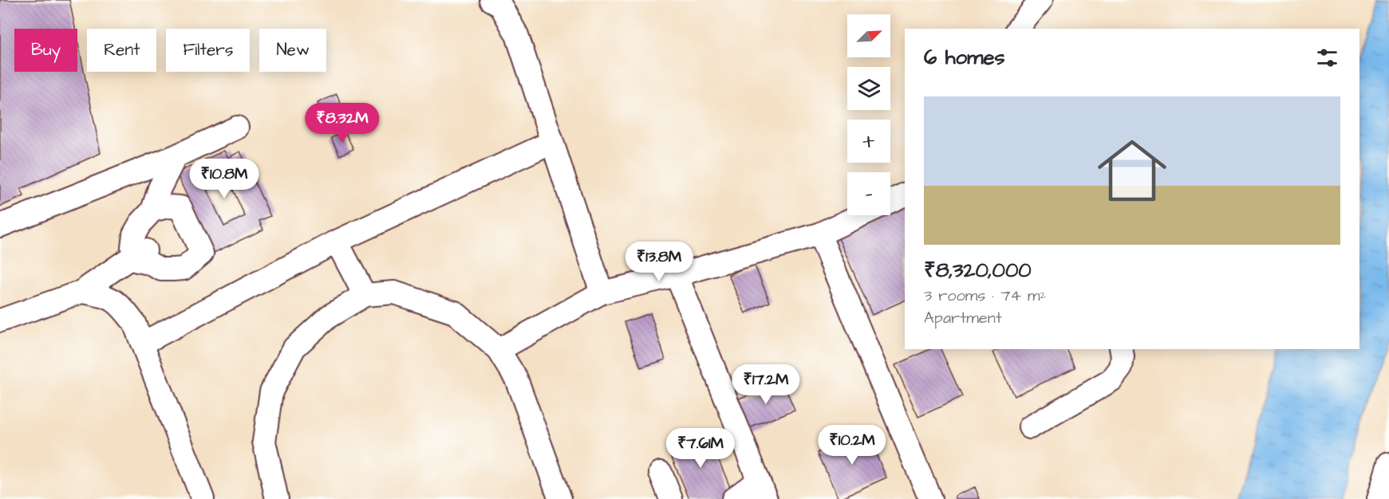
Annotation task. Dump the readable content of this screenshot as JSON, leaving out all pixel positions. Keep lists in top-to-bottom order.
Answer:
{
  "north": "top right",
  "page": {
    "map_buttons": ["+", "−"],
    "chip": [
      "Buy",
      "Rent",
      "Filters",
      "New"
    ],
    "heading": "6 homes",
    "list": [
      {
        "name": "₹8,320,000",
        "note": "3 rooms · 74 m² · Apartment"
      }
    ],
    "price": [
      "₹8.32M",
      "₹10.8M",
      "₹13.8M",
      "₹17.2M",
      "₹10.2M",
      "₹7.61M"
    ]
  }
}
